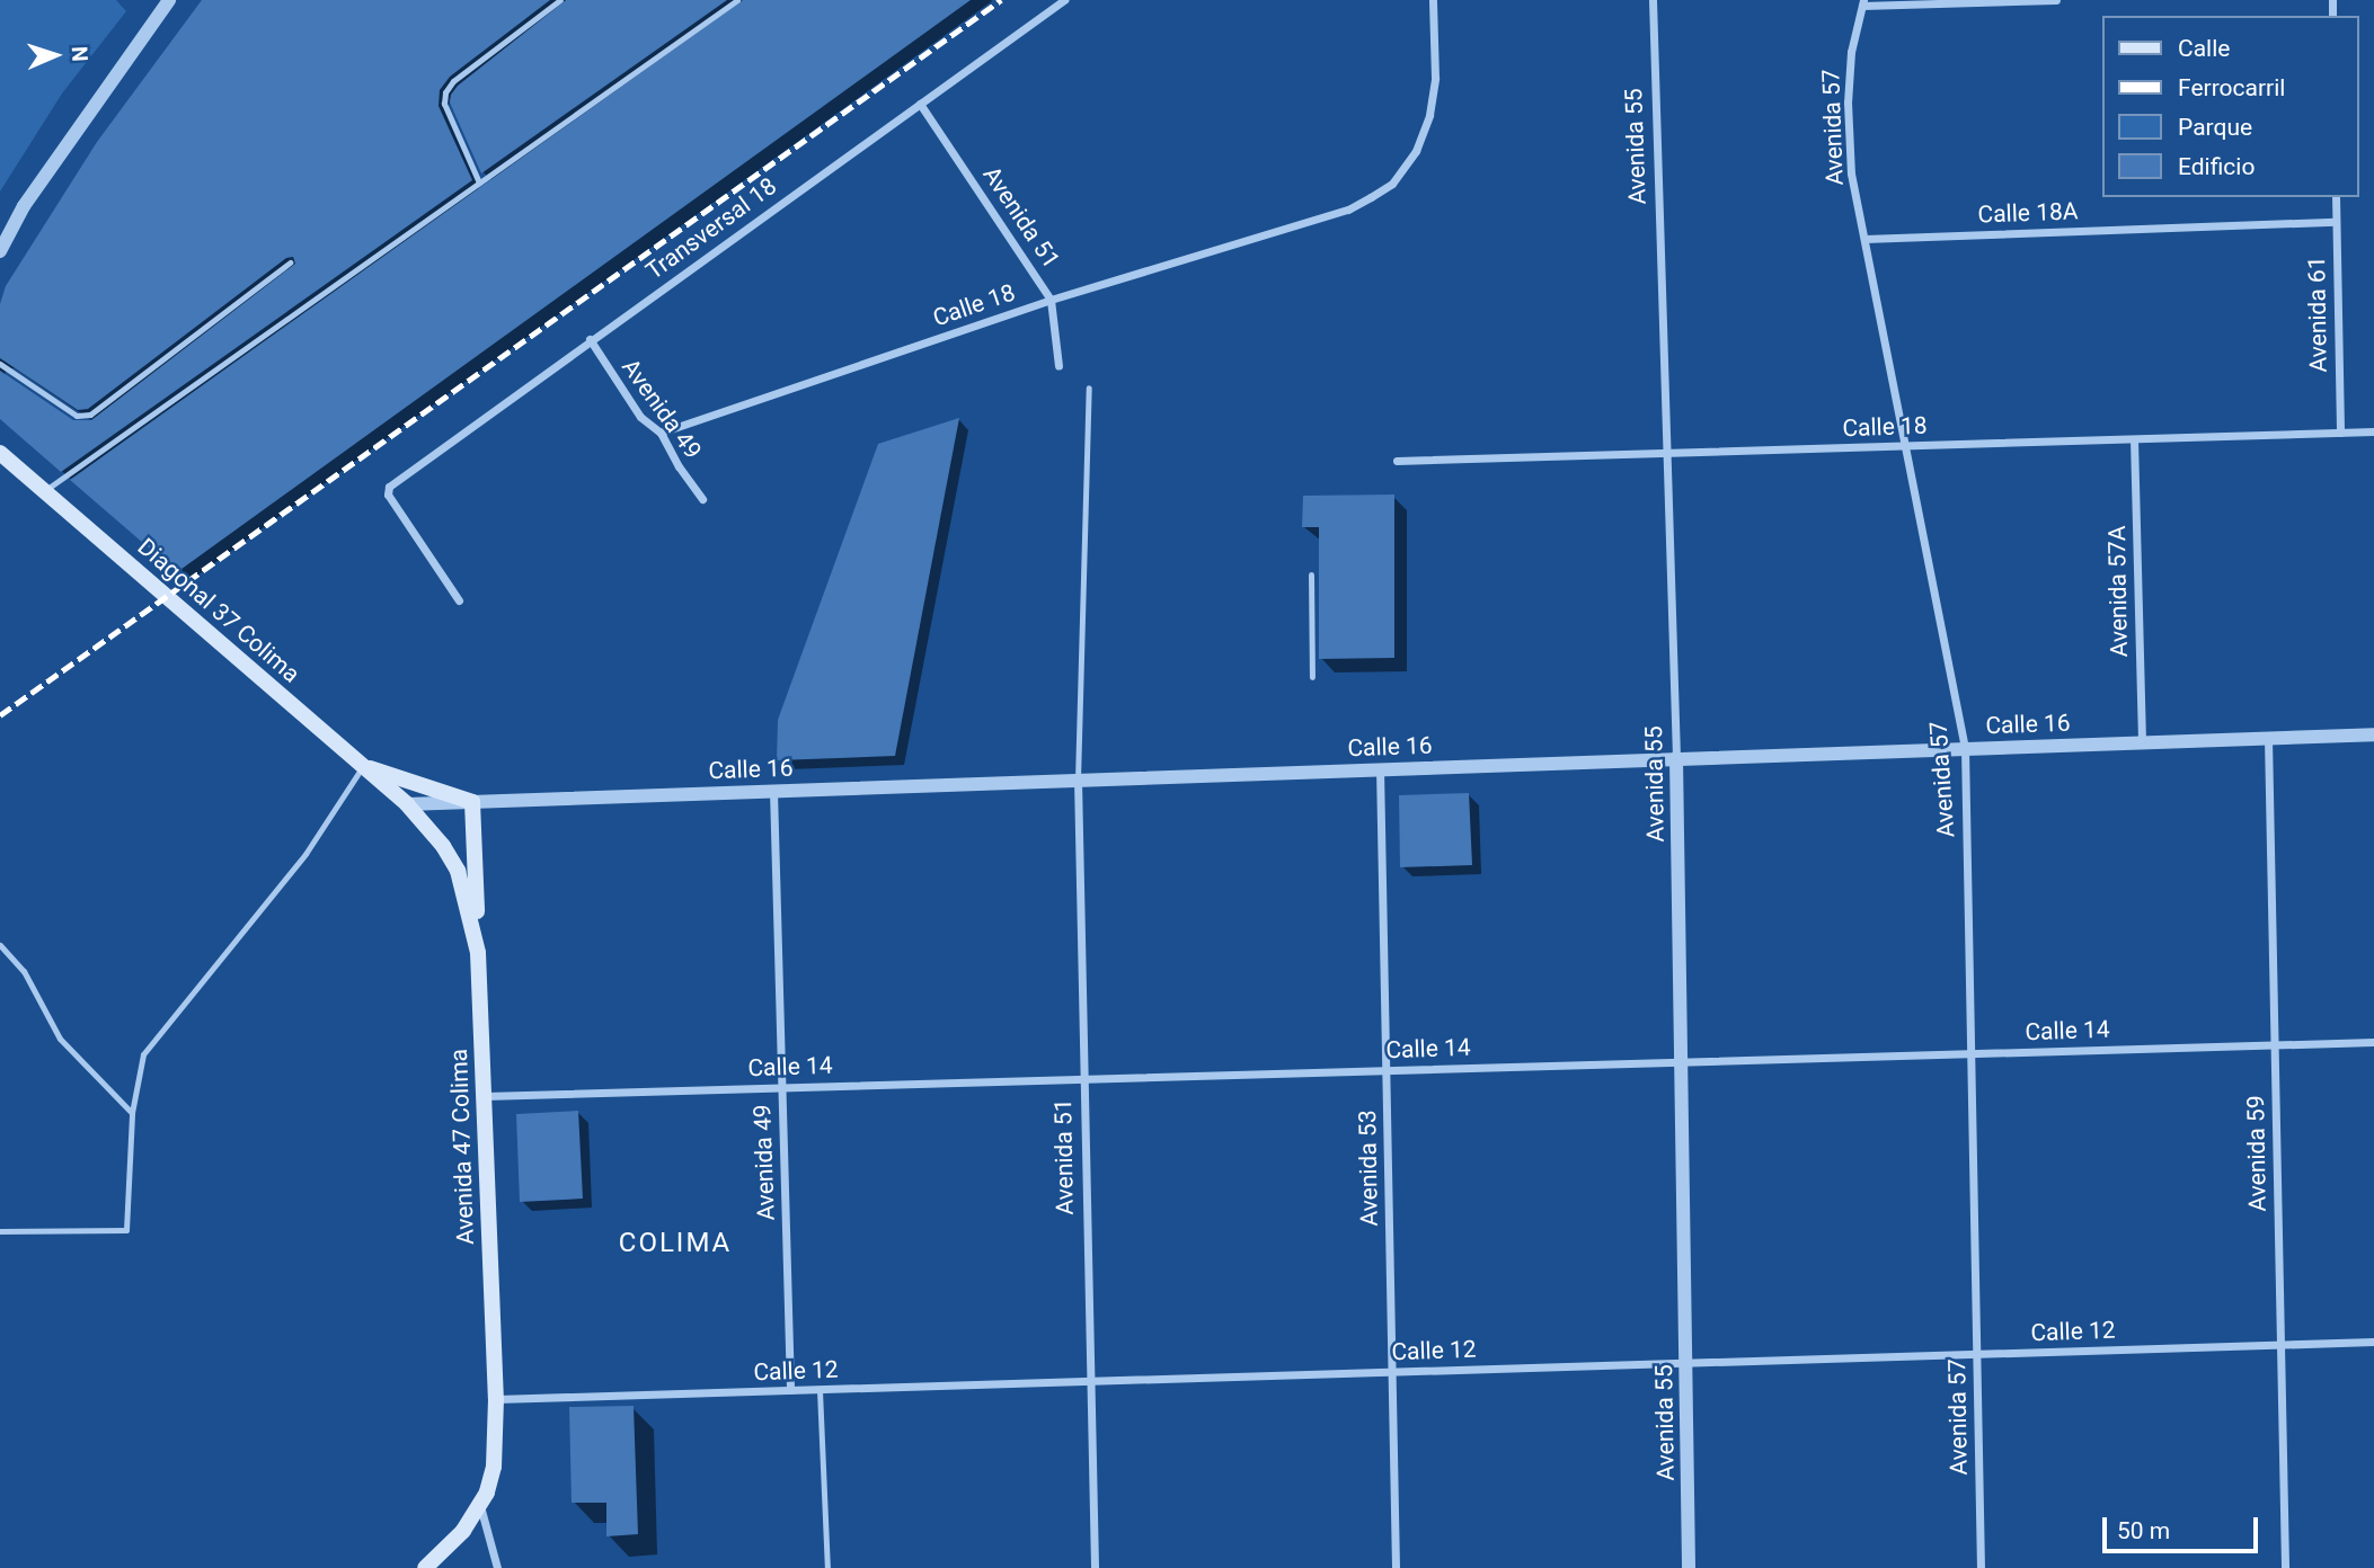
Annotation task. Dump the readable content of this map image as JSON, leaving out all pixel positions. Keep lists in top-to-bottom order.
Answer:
{
  "streets": {
    "main road": ["Diagonal 37 Colima", "Avenida 47 Colima"],
    "street": [
      "Avenida 57",
      "Avenida 55",
      "Calle 18A",
      "Avenida 51",
      "Transversal 18",
      "Calle 18",
      "Avenida 61",
      "Avenida 49",
      "Avenida 57A",
      "Calle 16",
      "Calle 14",
      "Avenida 59",
      "Avenida 53",
      "Calle 12"
    ]
  },
  "crossings": [
    ["Avenida 57", "Calle 18A"],
    ["Avenida 57", "Calle 18"],
    ["Avenida 57", "Calle 16"],
    ["Avenida 57", "Calle 14"],
    ["Avenida 57", "Calle 12"],
    ["Avenida 55", "Calle 18"],
    ["Avenida 55", "Calle 16"],
    ["Avenida 55", "Calle 14"],
    ["Avenida 55", "Calle 12"],
    ["Calle 18A", "Avenida 61"],
    ["Avenida 51", "Transversal 18"],
    ["Avenida 51", "Calle 18"],
    ["Avenida 51", "Calle 16"],
    ["Avenida 51", "Calle 14"],
    ["Avenida 51", "Calle 12"],
    ["Transversal 18", "Avenida 49"],
    ["Calle 18", "Avenida 61"],
    ["Calle 18", "Avenida 49"],
    ["Calle 18", "Avenida 57A"],
    ["Avenida 49", "Calle 16"],
    ["Avenida 49", "Calle 14"],
    ["Avenida 49", "Calle 12"],
    ["Avenida 57A", "Calle 16"],
    ["Diagonal 37 Colima", "Calle 16"],
    ["Diagonal 37 Colima", "Avenida 47 Colima"],
    ["Calle 16", "Avenida 47 Colima"],
    ["Calle 16", "Avenida 59"],
    ["Calle 16", "Avenida 53"],
    ["Calle 14", "Avenida 47 Colima"],
    ["Calle 14", "Avenida 59"],
    ["Calle 14", "Avenida 53"],
    ["Avenida 47 Colima", "Calle 12"],
    ["Avenida 59", "Calle 12"],
    ["Avenida 53", "Calle 12"]
  ],
  "districts": ["COLIMA"],
  "legend": [
    "Calle",
    "Ferrocarril",
    "Parque",
    "Edificio"
  ],
  "scale_bar": "50 m",
  "north": "right"
}
